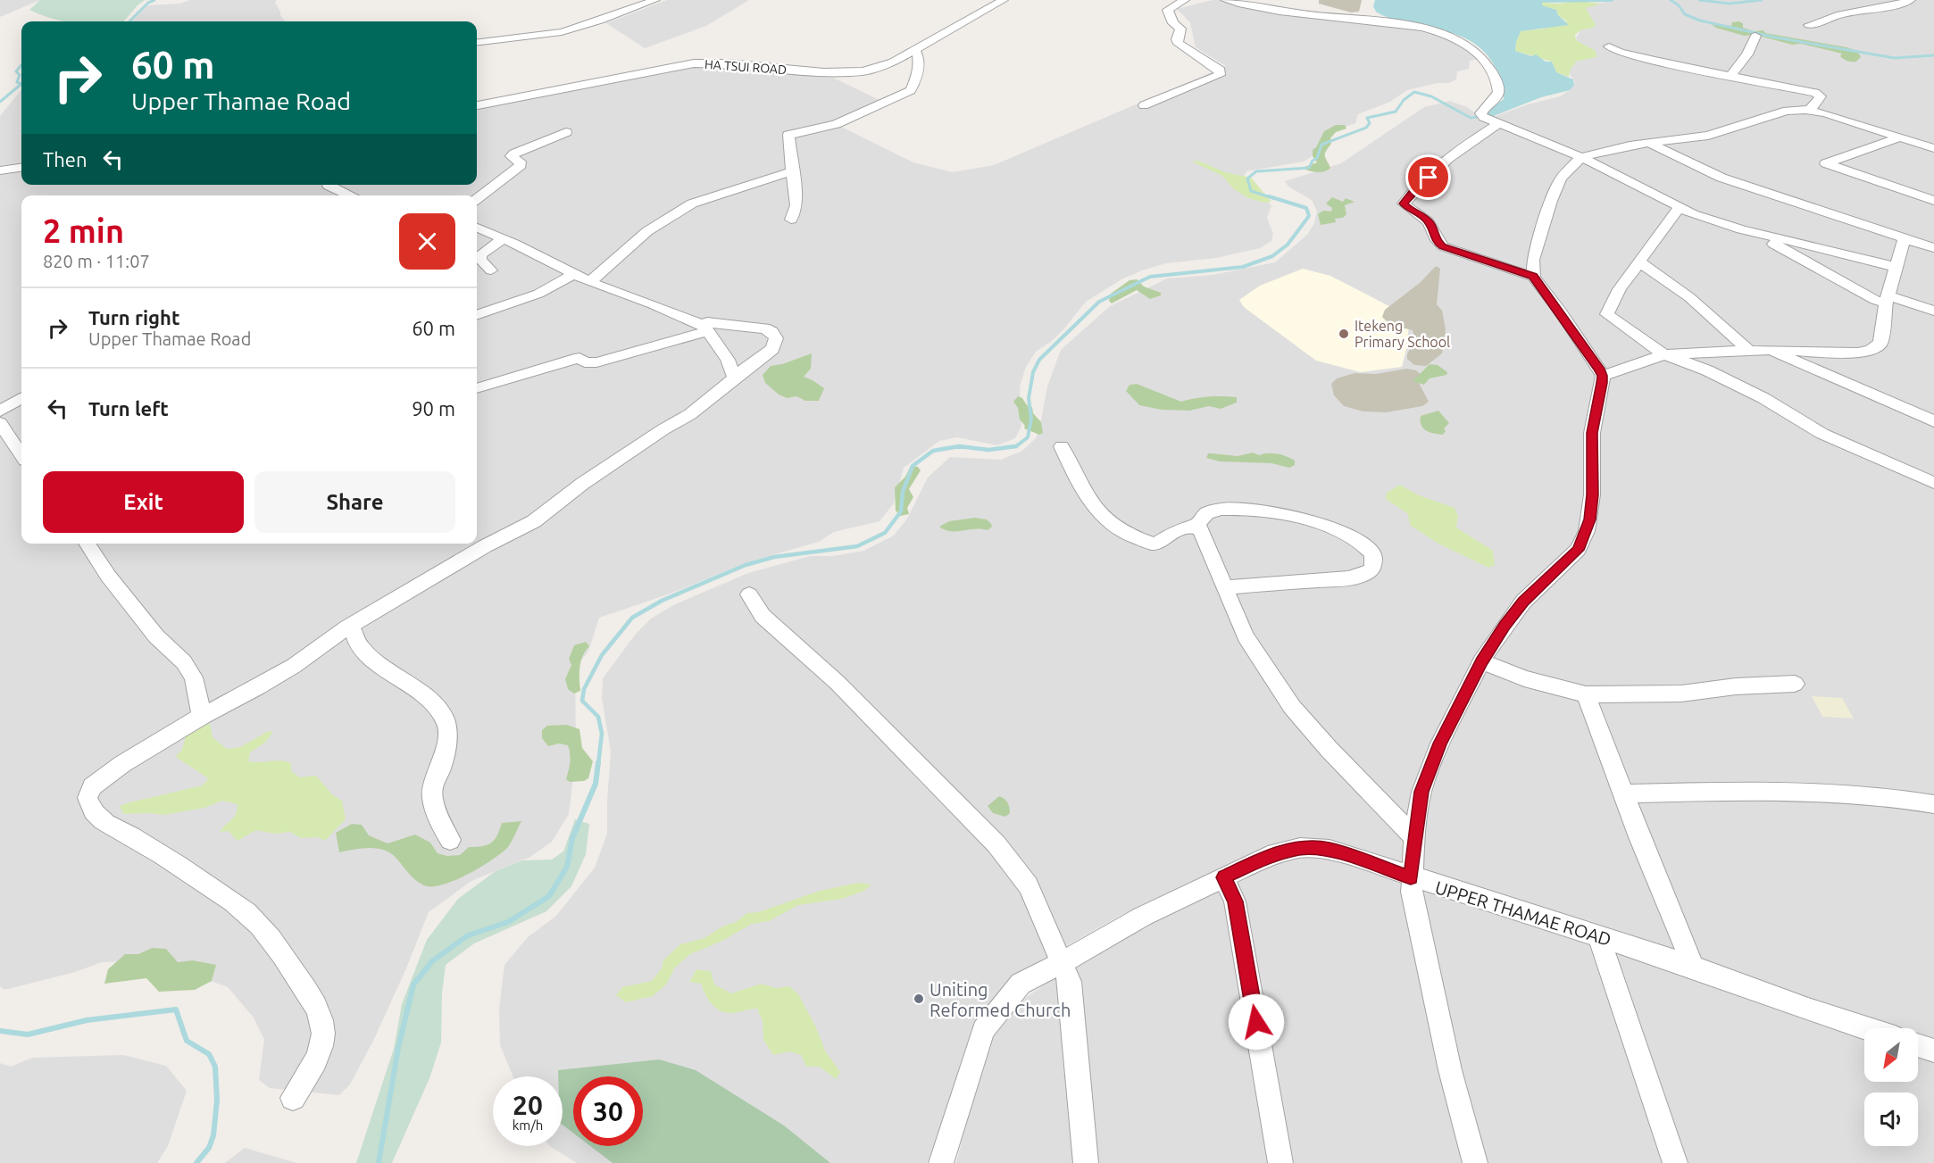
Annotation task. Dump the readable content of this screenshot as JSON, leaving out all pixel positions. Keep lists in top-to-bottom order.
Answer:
{
  "streets": {
    "street": ["HA TSUI ROAD", "UPPER THAMAE ROAD"]
  },
  "places": ["Itekeng Primary School", "Uniting Reformed Church"],
  "north": "bottom left",
  "page": {
    "turn": ["60 m", "Upper Thamae Road"],
    "then": "Then",
    "heading": ["2 min", "820 m · 11:07"],
    "list": [
      {
        "name": "Turn right",
        "note": "Upper Thamae Road",
        "value": "60 m"
      },
      {
        "name": "Turn left",
        "value": "90 m"
      }
    ],
    "buttons": ["Exit", "Share"],
    "speed": "20 km/h",
    "limit": "30"
  }
}
